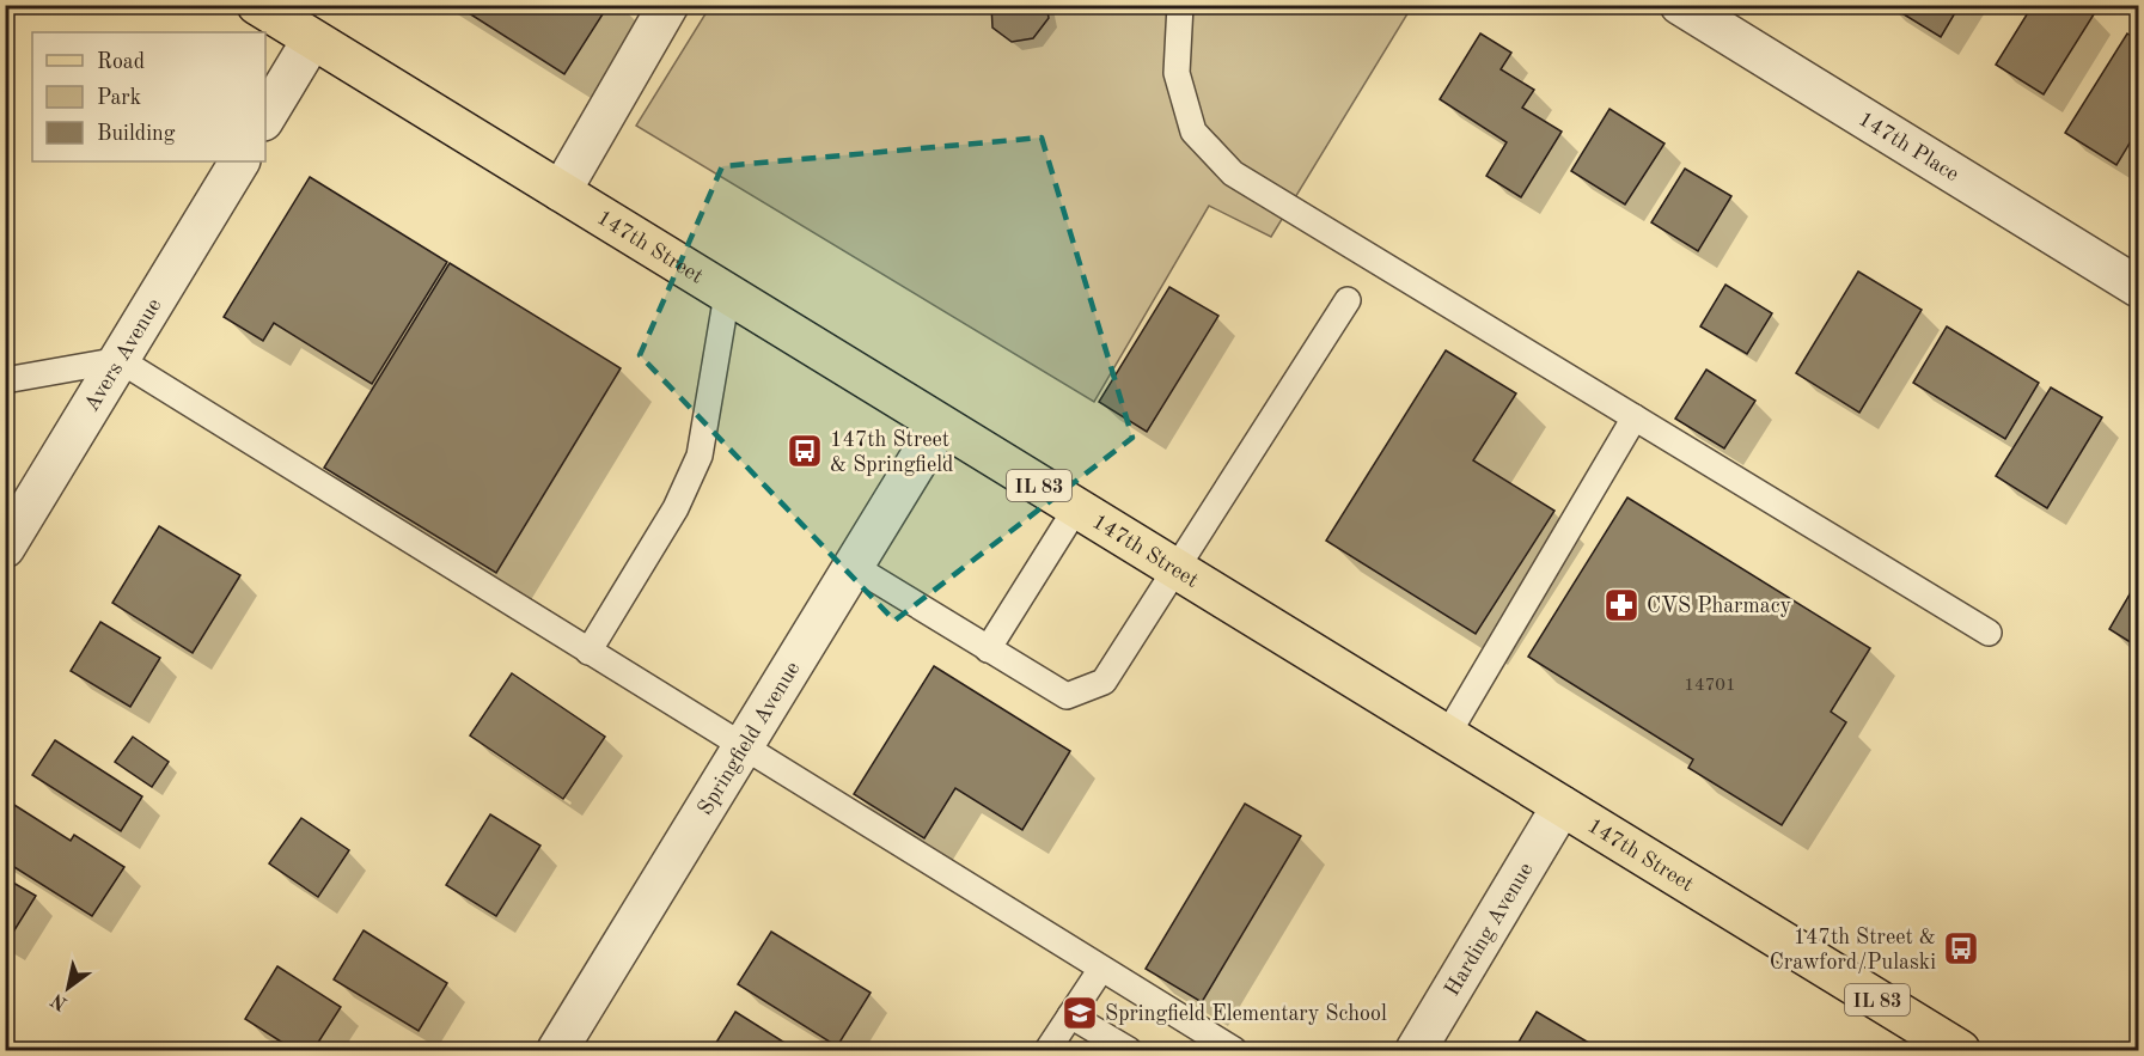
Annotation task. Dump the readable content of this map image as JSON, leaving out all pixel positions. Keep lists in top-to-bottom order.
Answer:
{
  "streets": {
    "main road": ["147th Street", "IL 83"],
    "street": [
      "147th Place",
      "Avers Avenue",
      "Springfield Avenue",
      "Harding Avenue"
    ]
  },
  "crossings": [
    ["147th Street", "Springfield Avenue"],
    ["147th Street", "Harding Avenue"]
  ],
  "places": {
    "bus stop": ["147th Street & Springfield", "147th Street & Crawford/Pulaski"],
    "pharmacy": ["CVS Pharmacy"],
    "school or university": ["Springfield Elementary School"]
  },
  "house_numbers": ["14701"],
  "legend": ["Road", "Park", "Building"],
  "north": "bottom left"
}
